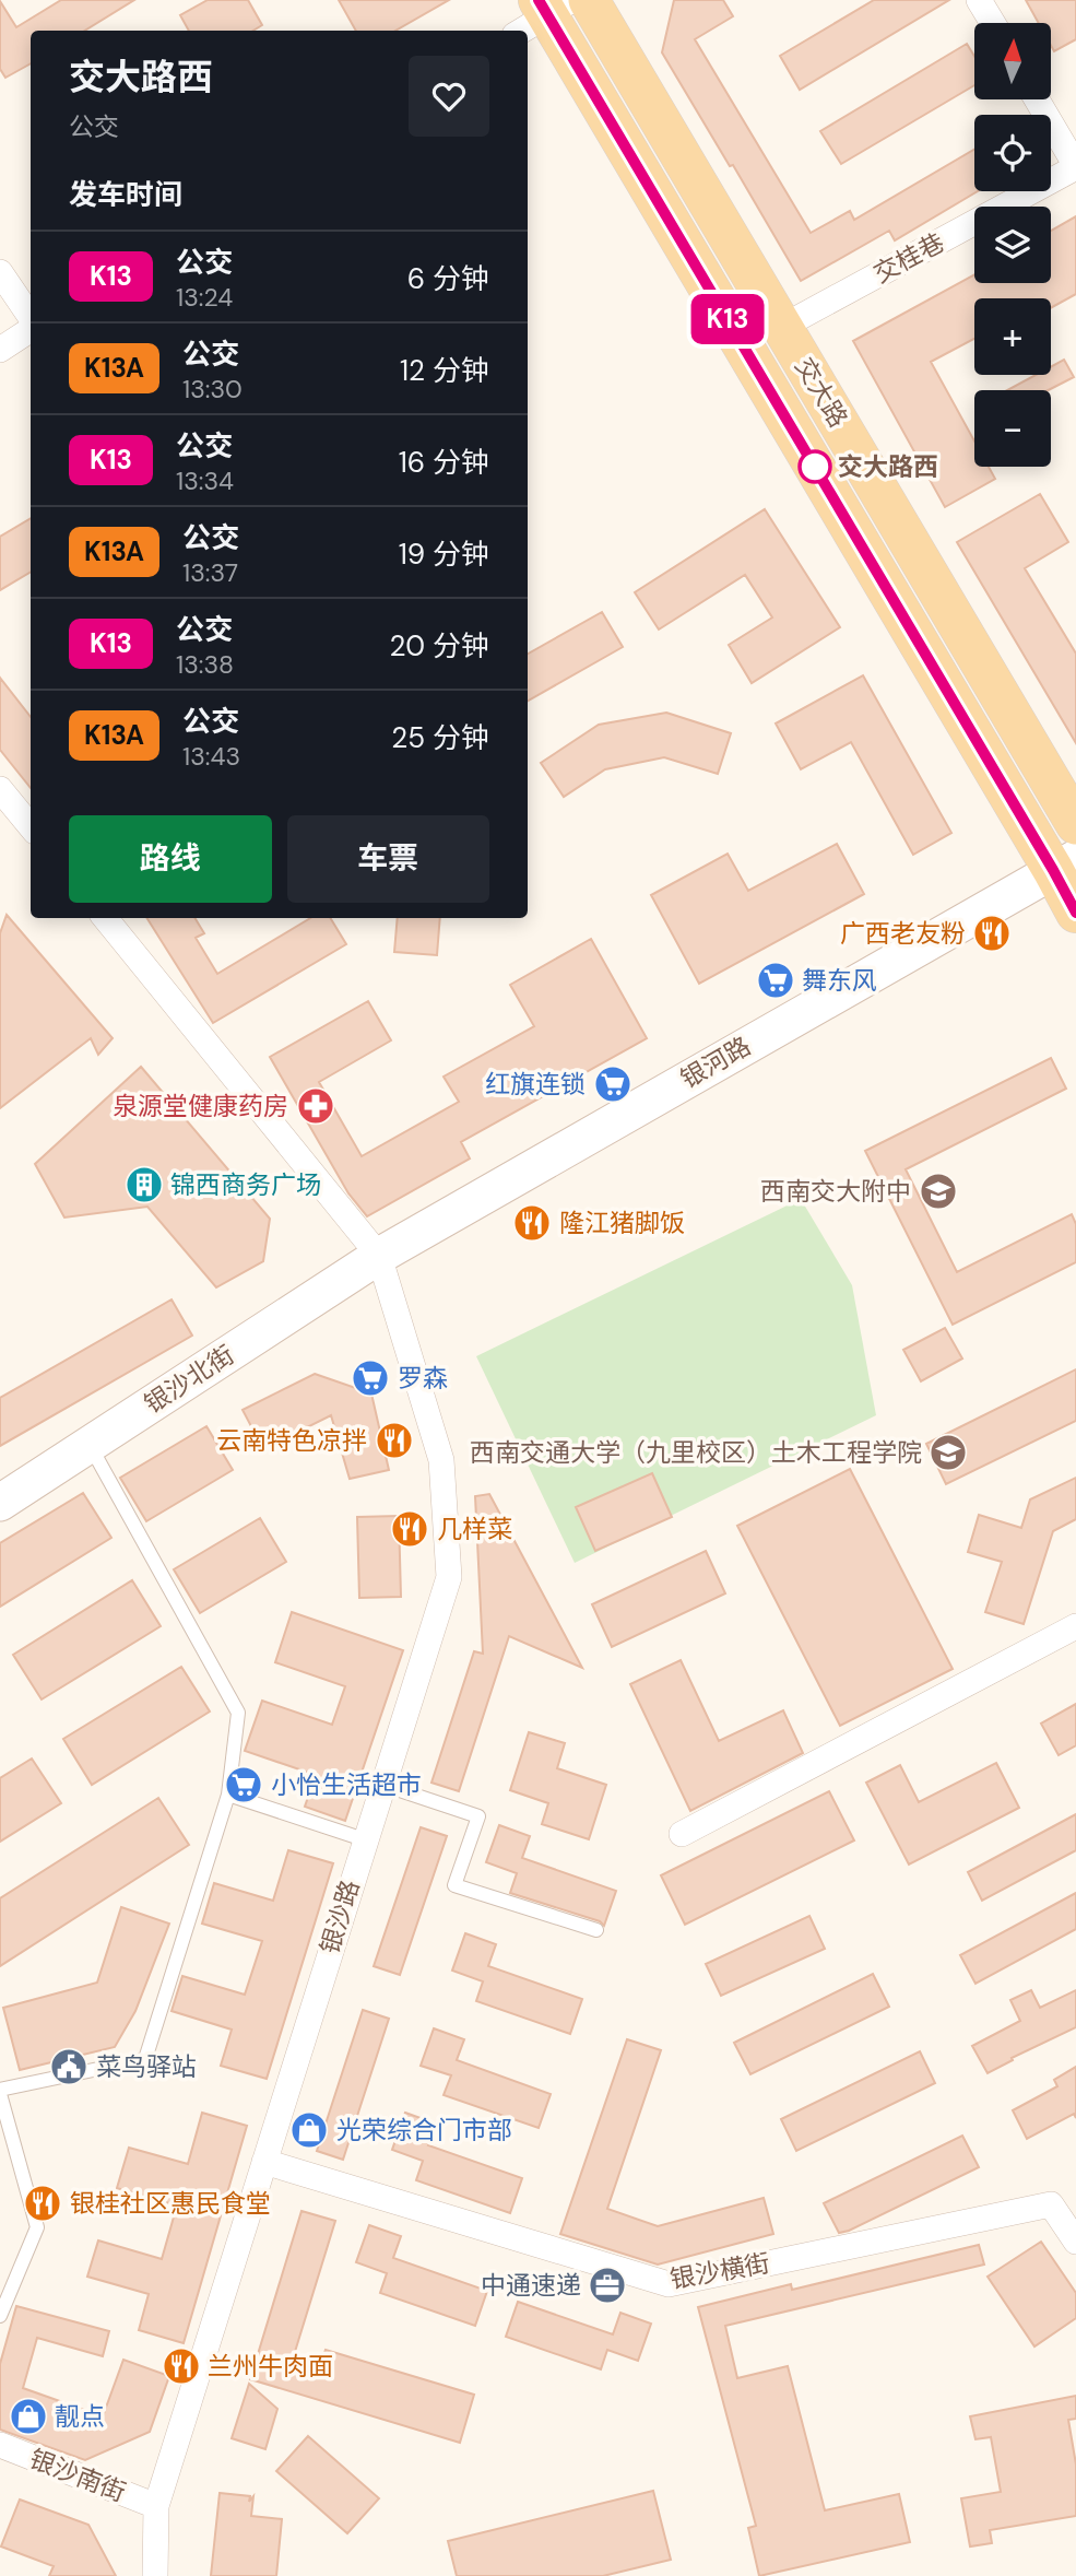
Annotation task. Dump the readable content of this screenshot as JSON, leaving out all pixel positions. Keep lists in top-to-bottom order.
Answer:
{
  "streets": {
    "main road": ["交大路"],
    "street": [
      "交桂巷",
      "银河路",
      "银沙北街",
      "银沙路",
      "银沙横街",
      "银沙南街"
    ]
  },
  "crossings": [
    ["交桂巷", "交大路"],
    ["交大路", "银河路"],
    ["银河路", "银沙北街"],
    ["银河路", "银沙路"],
    ["银沙北街", "银沙路"],
    ["银沙路", "银沙横街"],
    ["银沙路", "银沙南街"]
  ],
  "places": {
    "other": ["交大路西"],
    "restaurant": [
      "广西老友粉",
      "隆江猪脚饭",
      "云南特色凉拌",
      "几样菜",
      "银桂社区惠民食堂",
      "兰州牛肉面"
    ],
    "supermarket": [
      "舞东风",
      "红旗连锁",
      "罗森",
      "小怡生活超市"
    ],
    "pharmacy": ["泉源堂健康药房"],
    "building": ["锦西商务广场"],
    "school or university": ["西南交大附中", "西南交通大学（九里校区）土木工程学院"],
    "public building": ["菜鸟驿站"],
    "shop": ["光荣综合门市部", "靓点"],
    "office": ["中通速递"]
  },
  "lines": ["bus line K13"],
  "north": "top",
  "page": {
    "on_map": "K13",
    "map_buttons": ["+", "−"],
    "heading": [
      ["交大路西", "公交"],
      "发车时间"
    ],
    "list": [
      {
        "mark": "K13",
        "name": "公交",
        "note": "13:24",
        "value": "6 分钟"
      },
      {
        "mark": "K13A",
        "name": "公交",
        "note": "13:30",
        "value": "12 分钟"
      },
      {
        "mark": "K13",
        "name": "公交",
        "note": "13:34",
        "value": "16 分钟"
      },
      {
        "mark": "K13A",
        "name": "公交",
        "note": "13:37",
        "value": "19 分钟"
      },
      {
        "mark": "K13",
        "name": "公交",
        "note": "13:38",
        "value": "20 分钟"
      },
      {
        "mark": "K13A",
        "name": "公交",
        "note": "13:43",
        "value": "25 分钟"
      }
    ],
    "buttons": ["路线", "车票"]
  }
}
